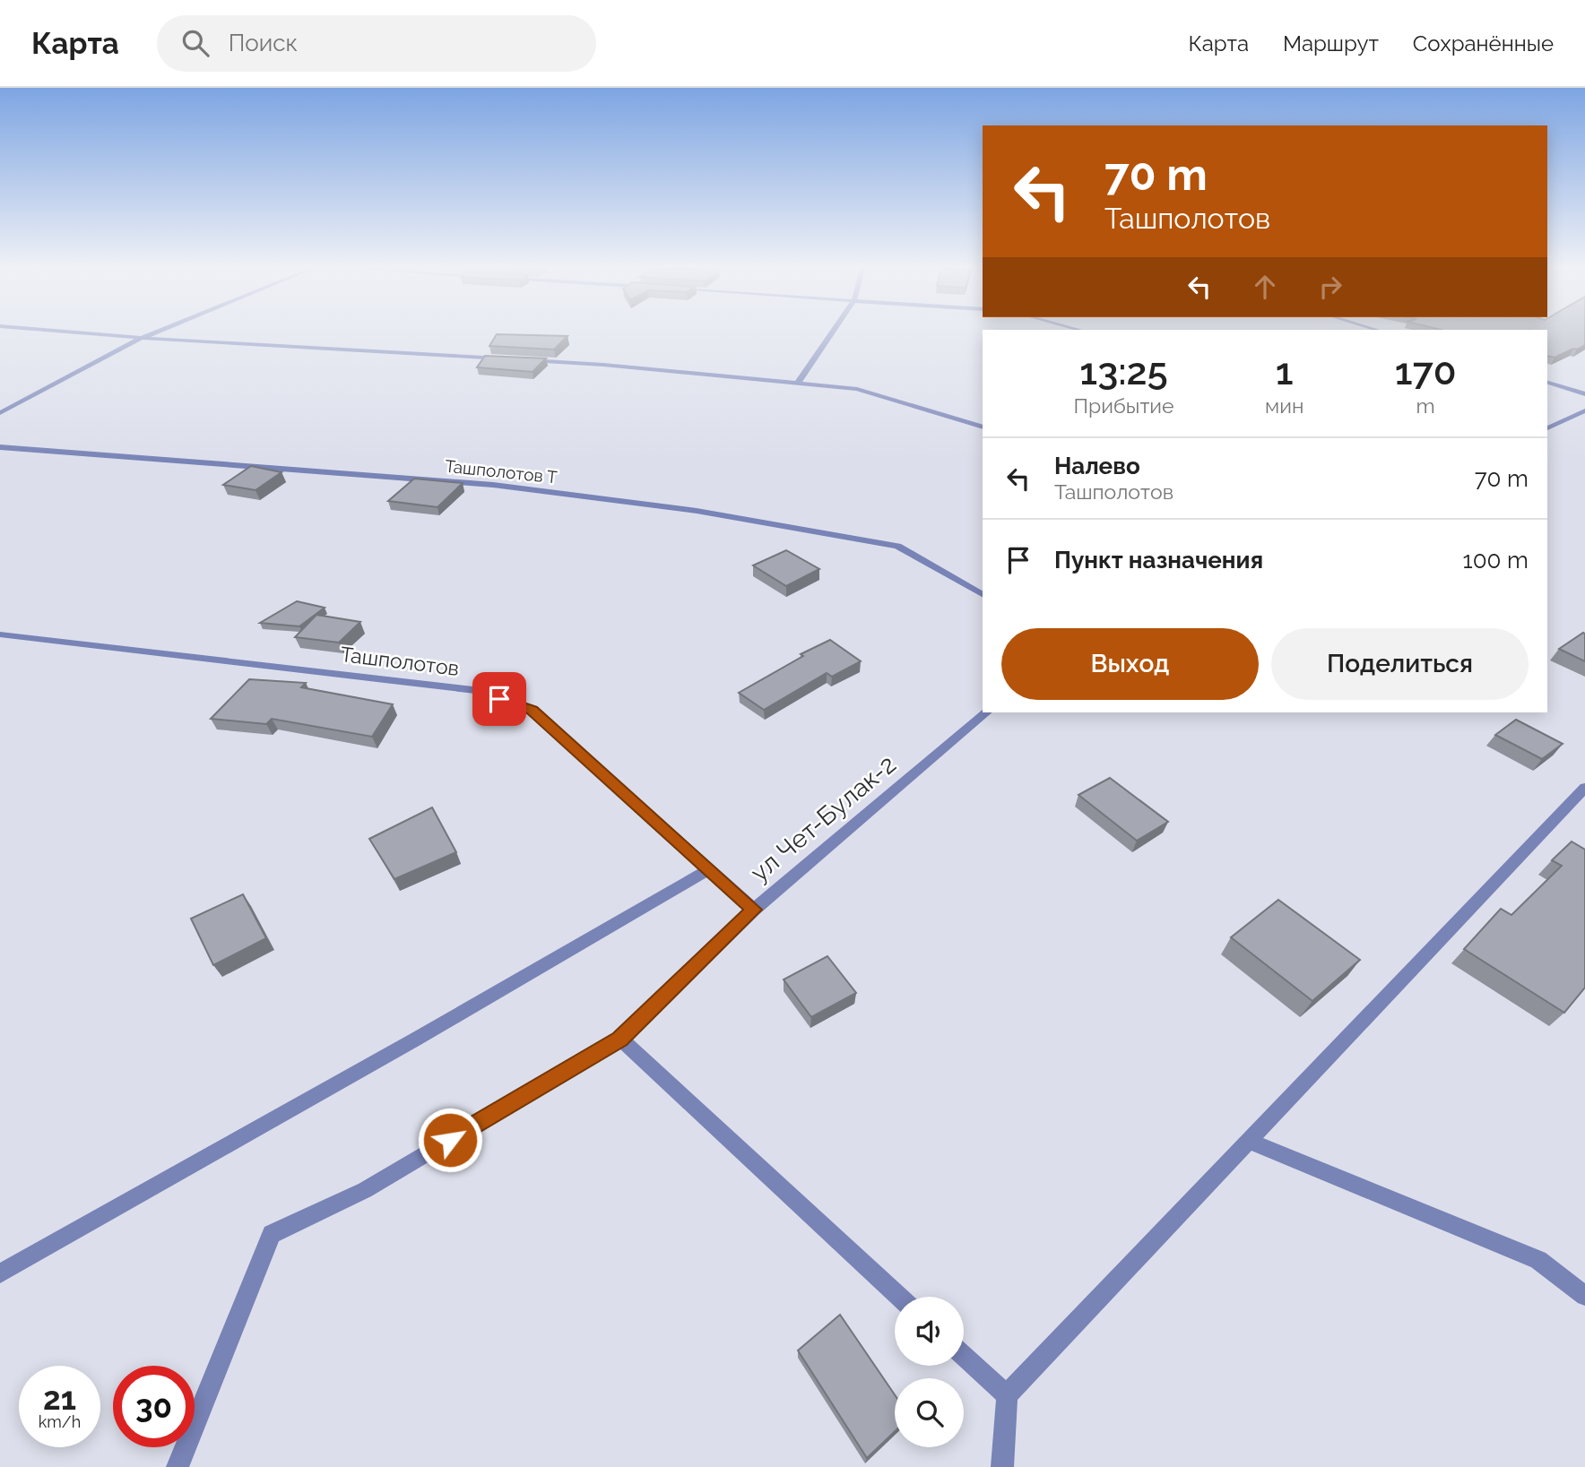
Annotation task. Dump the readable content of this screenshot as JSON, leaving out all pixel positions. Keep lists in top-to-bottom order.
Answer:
{
  "streets": {
    "street": ["Ташполотов Т", "Ташполотов", "ул Чет-Булак-2"]
  },
  "crossings": [
    ["Ташполотов", "ул Чет-Булак-2"]
  ],
  "page": {
    "header": "Карта",
    "search": "Поиск",
    "nav": ["Карта", "Маршрут", "Сохранённые"],
    "turn": ["70 m", "Ташполотов"],
    "eta": [
      "13:25",
      "Прибытие",
      "1",
      "мин",
      "170",
      "m"
    ],
    "list": [
      {
        "name": "Налево",
        "note": "Ташполотов",
        "value": "70 m"
      },
      {
        "name": "Пункт назначения",
        "value": "100 m"
      }
    ],
    "buttons": ["Выход", "Поделиться"],
    "speed": "21 km/h",
    "limit": "30"
  }
}
